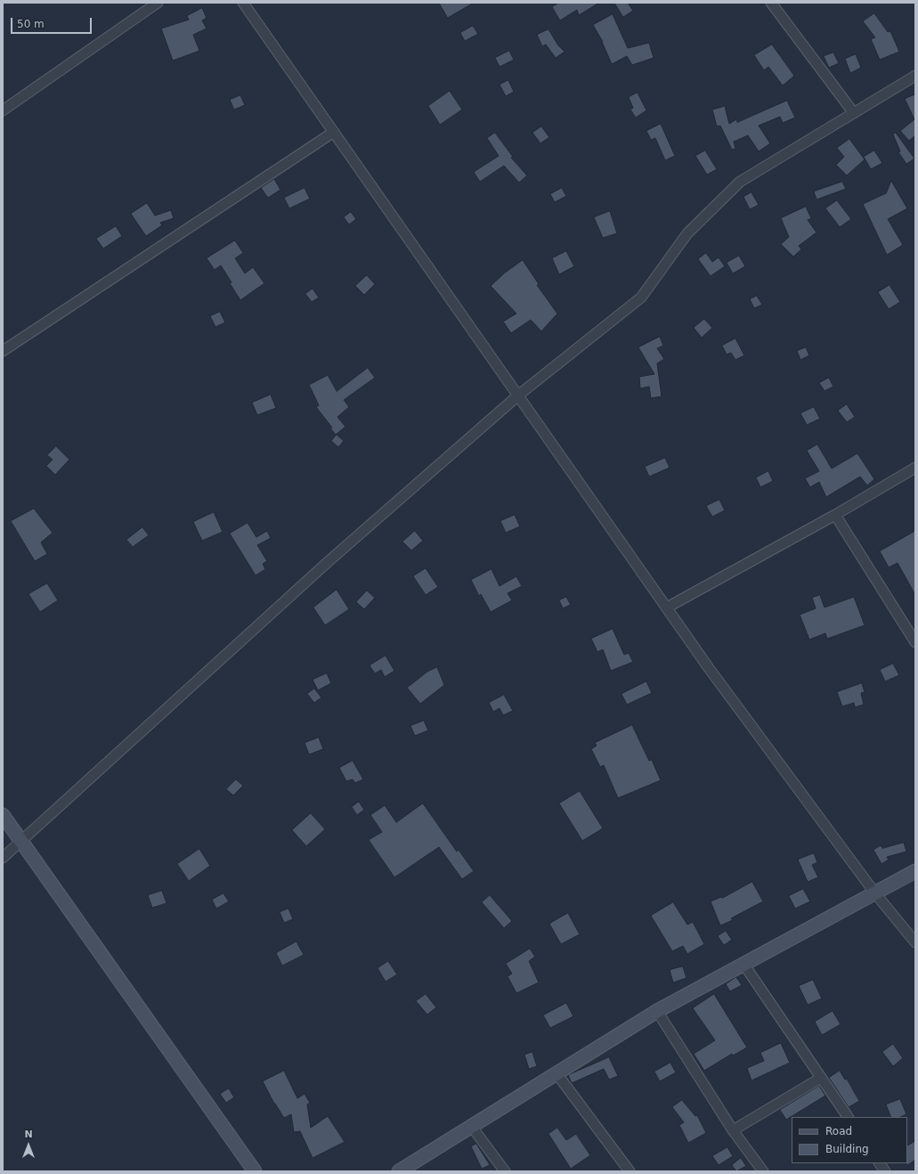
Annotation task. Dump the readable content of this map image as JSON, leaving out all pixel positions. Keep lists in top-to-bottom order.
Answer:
{
  "legend": ["Road", "Building"],
  "scale_bar": "50 m",
  "north": "top"
}
